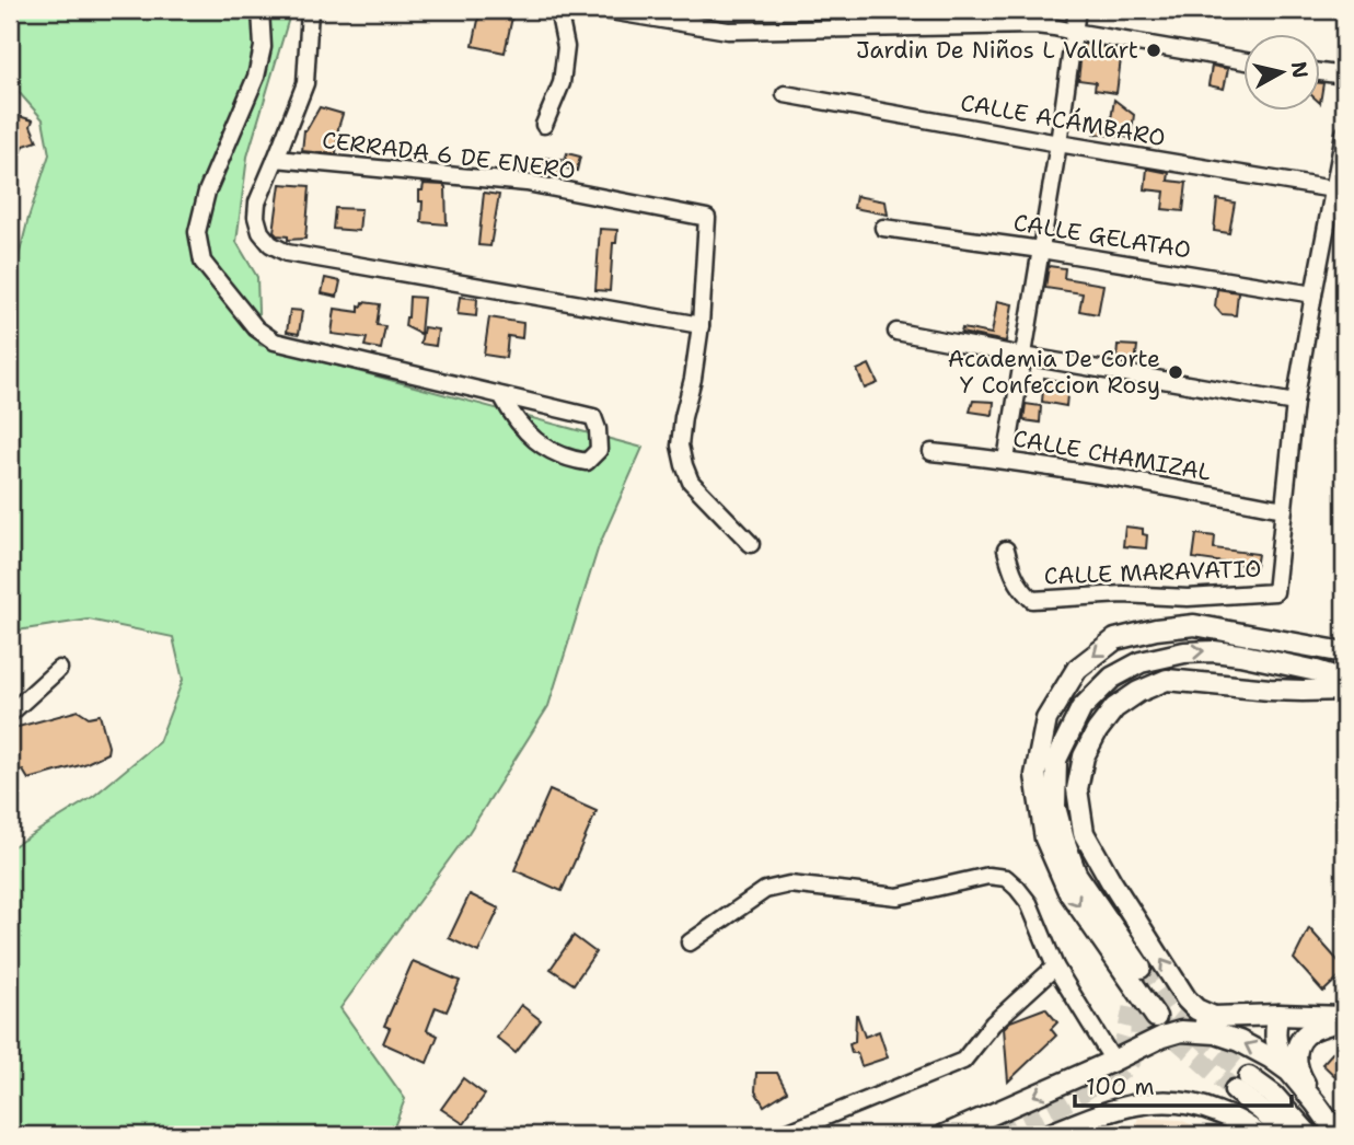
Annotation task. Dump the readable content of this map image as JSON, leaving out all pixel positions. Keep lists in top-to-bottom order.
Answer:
{
  "streets": {
    "street": [
      "CALLE ACÁMBARO",
      "CERRADA 6 DE ENERO",
      "CALLE GELATAO",
      "CALLE CHAMIZAL",
      "CALLE MARAVATIO"
    ]
  },
  "crossings": [
    ["CALLE CHAMIZAL", "CALLE MARAVATIO"]
  ],
  "places": ["Jardin De Niños L Vallart", "Academia De Corte Y Confeccion Rosy"],
  "scale_bar": "100 m",
  "north": "right"
}
